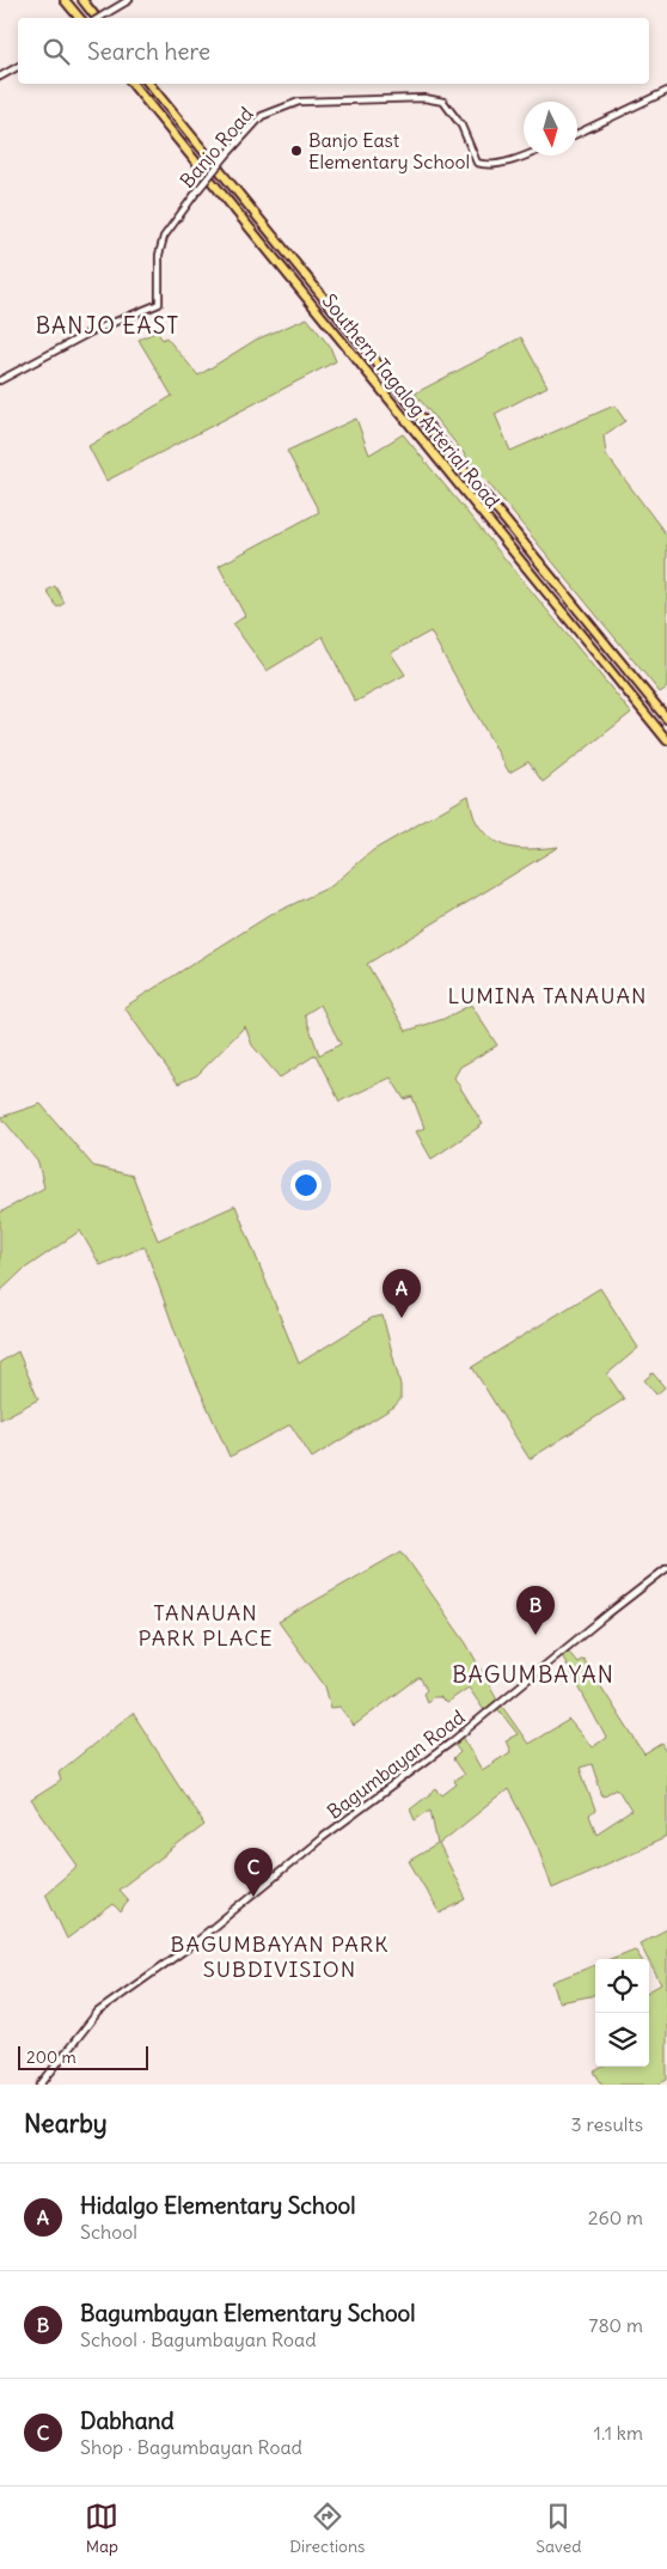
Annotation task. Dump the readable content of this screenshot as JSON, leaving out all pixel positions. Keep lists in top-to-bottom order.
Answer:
{
  "streets": {
    "highway": ["Southern Tagalog Arterial Road"],
    "street": ["Banjo Road", "Bagumbayan Road"]
  },
  "districts": [
    "BANJO EAST",
    "LUMINA TANAUAN",
    "TANAUAN PARK PLACE",
    "BAGUMBAYAN",
    "BAGUMBAYAN PARK SUBDIVISION"
  ],
  "places": ["Banjo East Elementary School"],
  "scale_bar": "200 m",
  "north": "bottom",
  "page": {
    "search": "Search here",
    "pins": ["A", "B", "C"],
    "scale": "200 m",
    "heading": ["Nearby", "3 results"],
    "list": [
      {
        "mark": "A",
        "name": "Hidalgo Elementary School",
        "note": "School",
        "value": "260 m"
      },
      {
        "mark": "B",
        "name": "Bagumbayan Elementary School",
        "note": "School · Bagumbayan Road",
        "value": "780 m"
      },
      {
        "mark": "C",
        "name": "Dabhand",
        "note": "Shop · Bagumbayan Road",
        "value": "1.1 km"
      }
    ],
    "nav": ["Map", "Directions", "Saved"]
  }
}
